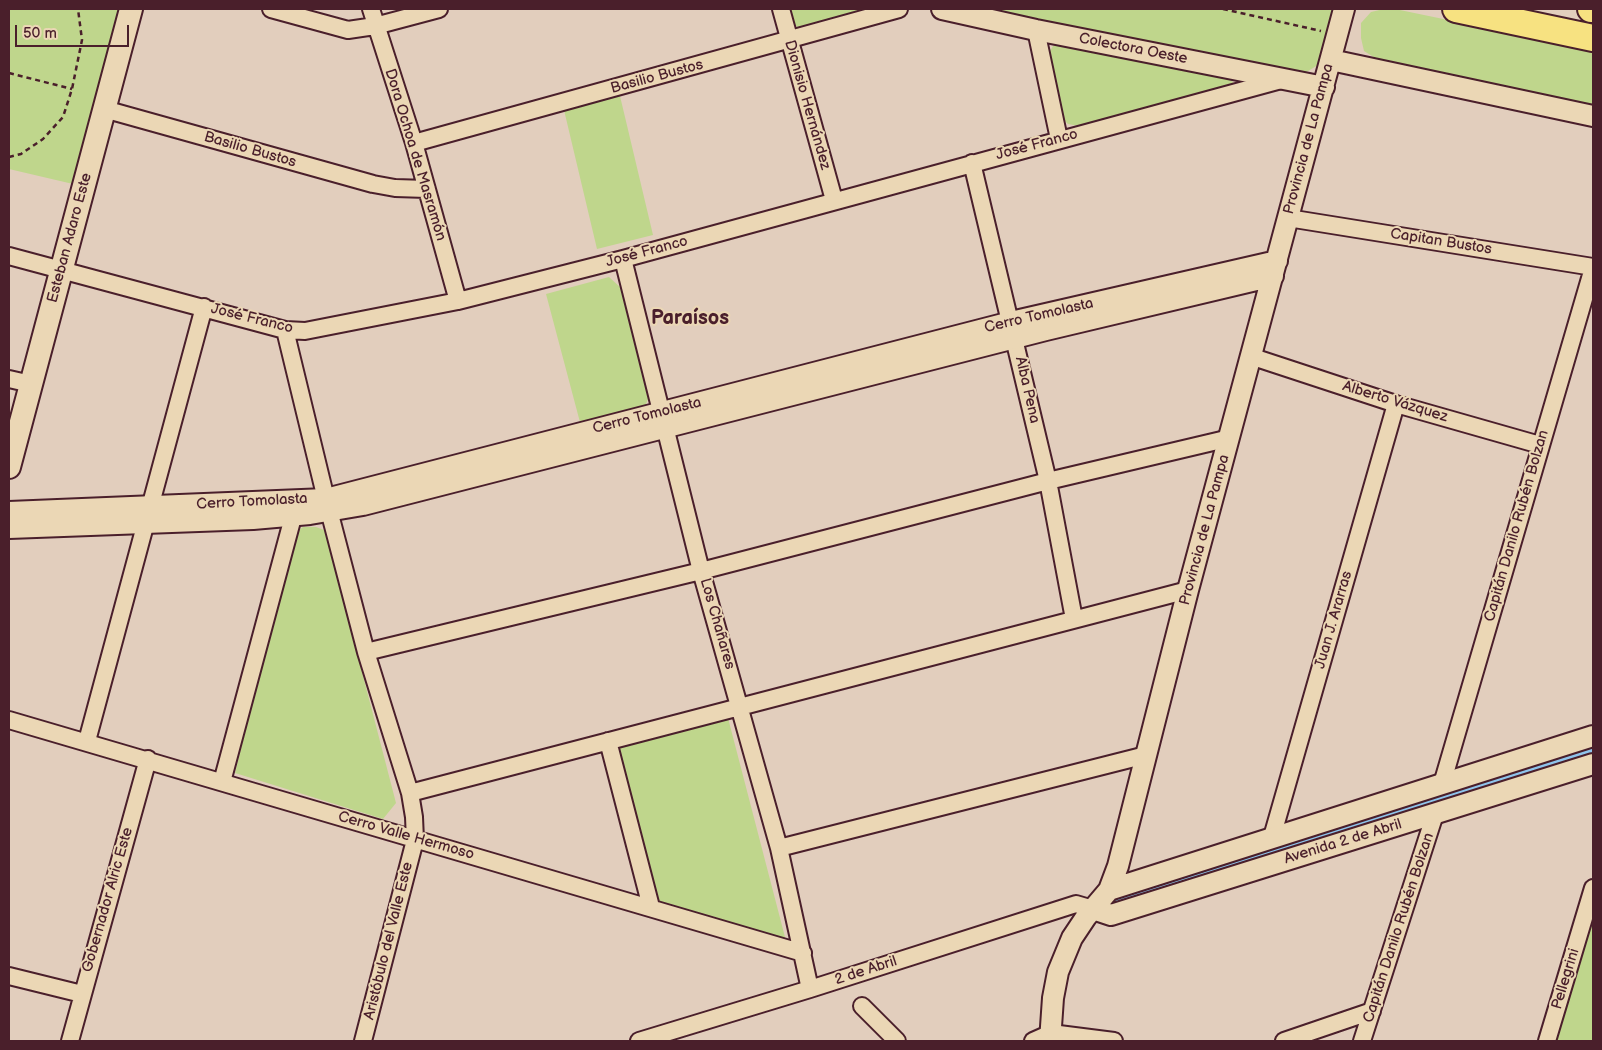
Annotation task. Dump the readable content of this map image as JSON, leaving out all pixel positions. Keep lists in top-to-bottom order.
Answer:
{
  "streets": {
    "main road": ["Esteban Adaro Este"],
    "street": [
      "Colectora Oeste",
      "Basilio Bustos",
      "Dionisio Hernández",
      "Provincia de La Pampa",
      "José Franco",
      "Dora Ochoa de Masramón",
      "Capitan Bustos",
      "Cerro Tomolasta",
      "Alba Pena",
      "Alberto Vázquez",
      "Capitán Danilo Rubén Bolzan",
      "Juan J. Ararras",
      "Los Chañares",
      "Cerro Valle Hermoso",
      "Avenida 2 de Abril",
      "Gobernador Alric Este",
      "Aristóbulo del Valle Este",
      "2 de Abril",
      "Pellegrini"
    ]
  },
  "crossings": [
    ["Colectora Oeste", "Provincia de La Pampa"],
    ["Colectora Oeste", "José Franco"],
    ["Basilio Bustos", "Dionisio Hernández"],
    ["Basilio Bustos", "Dora Ochoa de Masramón"],
    ["Basilio Bustos", "Esteban Adaro Este"],
    ["Dionisio Hernández", "José Franco"],
    ["Provincia de La Pampa", "Capitan Bustos"],
    ["Provincia de La Pampa", "Cerro Tomolasta"],
    ["Provincia de La Pampa", "Alberto Vázquez"],
    ["Provincia de La Pampa", "Avenida 2 de Abril"],
    ["Provincia de La Pampa", "2 de Abril"],
    ["José Franco", "Dora Ochoa de Masramón"],
    ["José Franco", "Esteban Adaro Este"],
    ["José Franco", "Alba Pena"],
    ["José Franco", "Los Chañares"],
    ["José Franco", "Aristóbulo del Valle Este"],
    ["Capitan Bustos", "Capitán Danilo Rubén Bolzan"],
    ["Cerro Tomolasta", "Alba Pena"],
    ["Cerro Tomolasta", "Los Chañares"],
    ["Cerro Tomolasta", "Aristóbulo del Valle Este"],
    ["Alberto Vázquez", "Capitán Danilo Rubén Bolzan"],
    ["Alberto Vázquez", "Juan J. Ararras"],
    ["Capitán Danilo Rubén Bolzan", "Avenida 2 de Abril"],
    ["Juan J. Ararras", "Avenida 2 de Abril"],
    ["Los Chañares", "Cerro Valle Hermoso"],
    ["Los Chañares", "2 de Abril"],
    ["Cerro Valle Hermoso", "Gobernador Alric Este"],
    ["Cerro Valle Hermoso", "Aristóbulo del Valle Este"],
    ["Avenida 2 de Abril", "2 de Abril"]
  ],
  "districts": ["Paraísos"],
  "scale_bar": "50 m"
}
